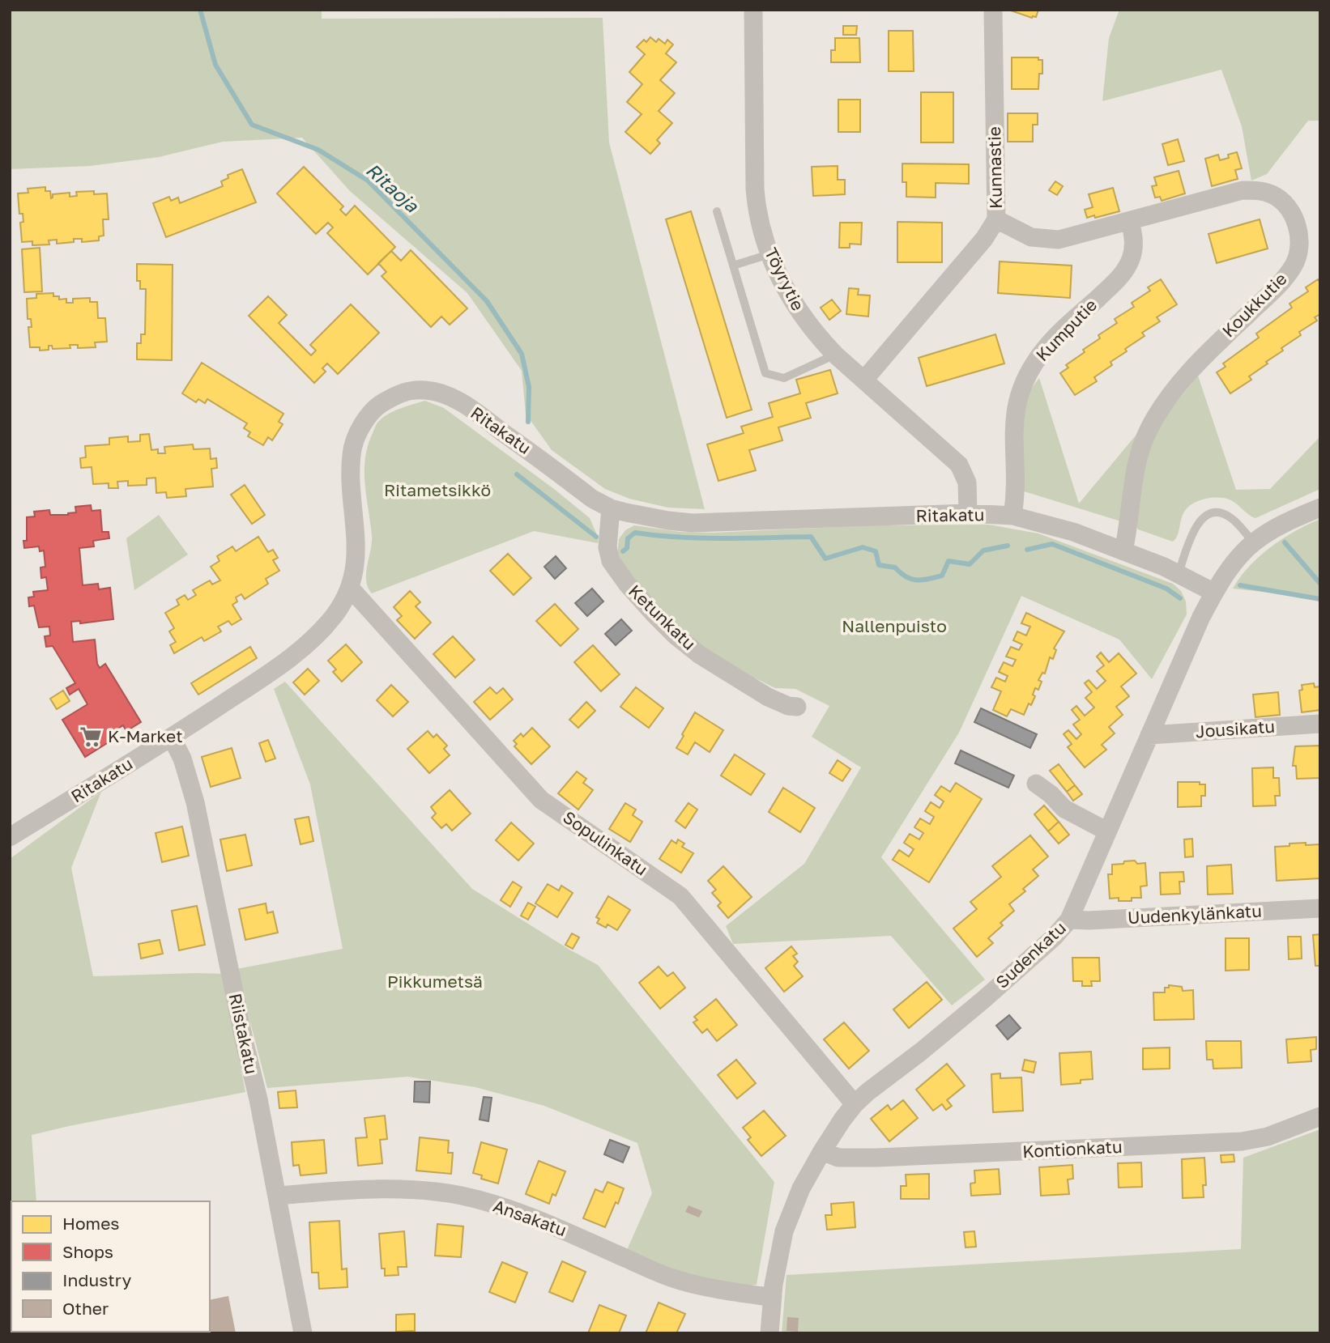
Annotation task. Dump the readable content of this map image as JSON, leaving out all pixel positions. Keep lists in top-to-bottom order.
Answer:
{
  "streets": {
    "street": [
      "Kunnastie",
      "Töyrytie",
      "Koukkutie",
      "Kumputie",
      "Ritakatu",
      "Ketunkatu",
      "Jousikatu",
      "Sopulinkatu",
      "Uudenkylänkatu",
      "Sudenkatu",
      "Riistakatu",
      "Kontionkatu",
      "Ansakatu"
    ]
  },
  "crossings": [
    ["Kunnastie", "Töyrytie"],
    ["Kunnastie", "Koukkutie"],
    ["Töyrytie", "Ritakatu"],
    ["Koukkutie", "Kumputie"],
    ["Koukkutie", "Ritakatu"],
    ["Kumputie", "Ritakatu"],
    ["Ritakatu", "Ketunkatu"],
    ["Ritakatu", "Sopulinkatu"],
    ["Ritakatu", "Sudenkatu"],
    ["Ritakatu", "Riistakatu"],
    ["Jousikatu", "Sudenkatu"],
    ["Sopulinkatu", "Sudenkatu"],
    ["Uudenkylänkatu", "Sudenkatu"],
    ["Sudenkatu", "Kontionkatu"],
    ["Sudenkatu", "Ansakatu"],
    ["Riistakatu", "Ansakatu"]
  ],
  "water": ["Ritaoja"],
  "parks": ["Ritametsikkö", "Nallenpuisto", "Pikkumetsä"],
  "places": {
    "supermarket": ["K-Market"]
  },
  "legend": [
    "Homes",
    "Shops",
    "Industry",
    "Other"
  ]
}
